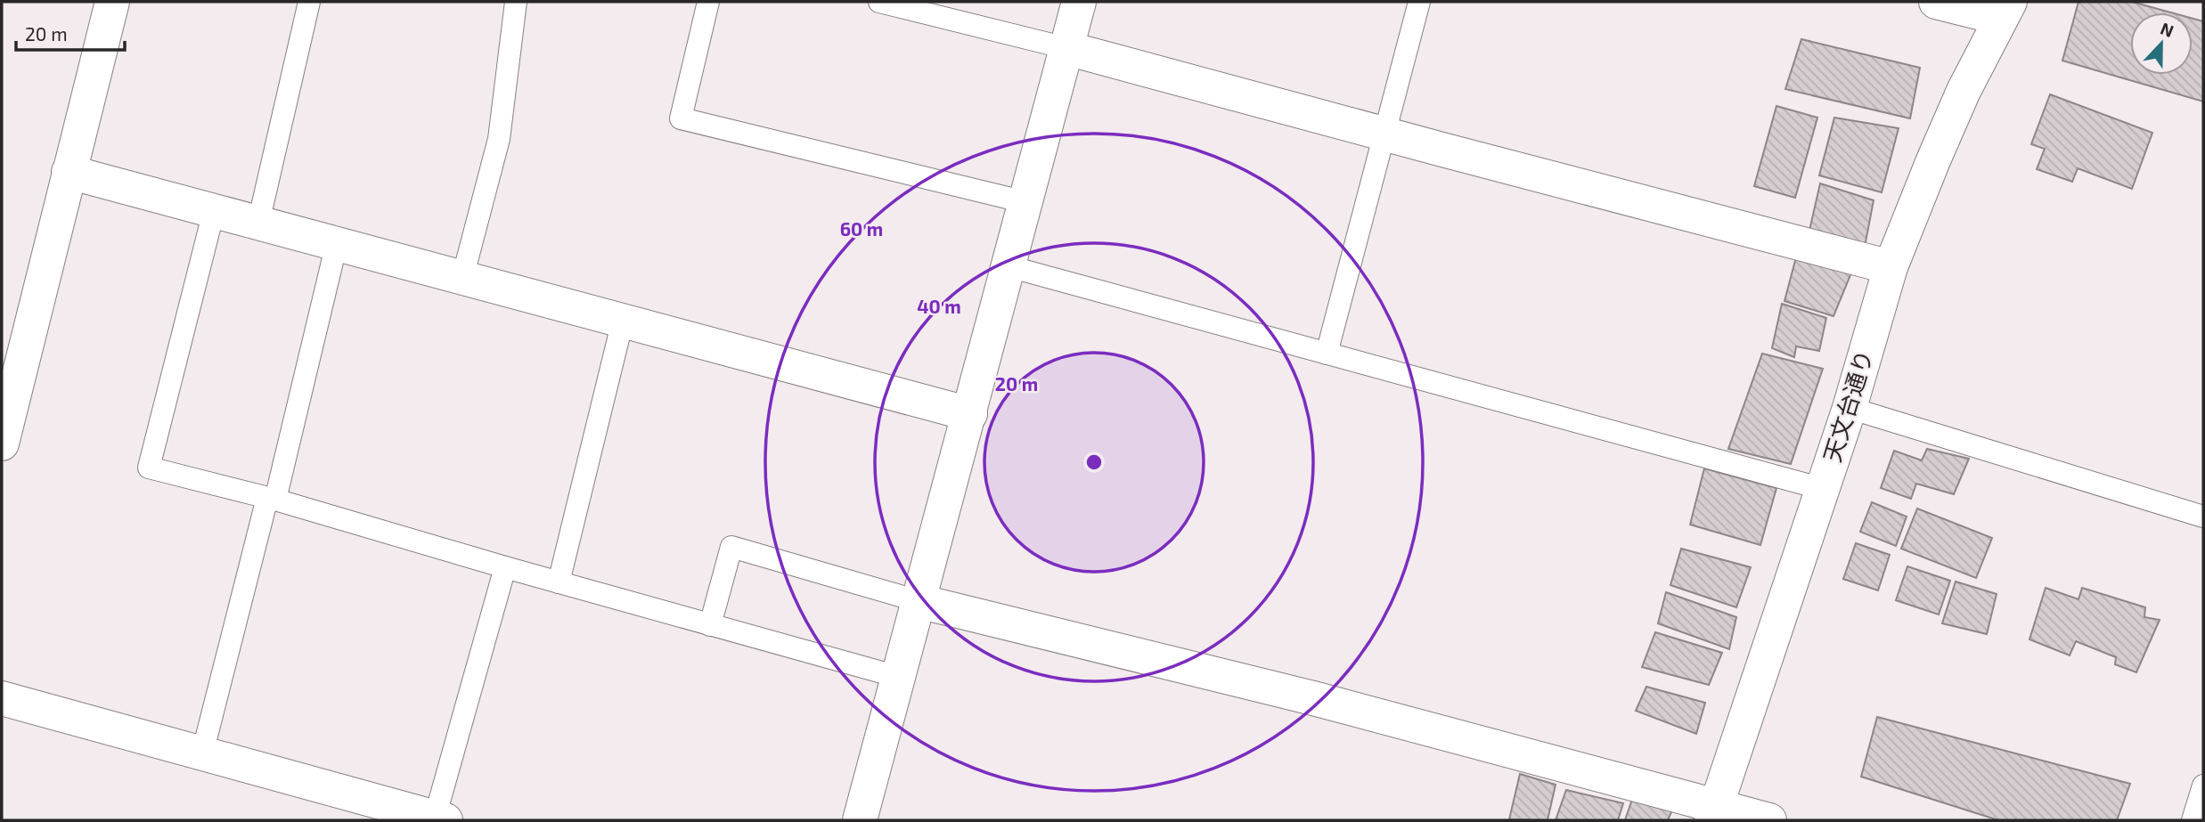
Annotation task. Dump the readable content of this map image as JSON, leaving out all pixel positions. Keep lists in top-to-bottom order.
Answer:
{
  "streets": {
    "street": ["天文台通り"]
  },
  "scale_bar": "20 m",
  "north": "top",
  "rings": ["60 m", "40 m", "20 m"]
}
